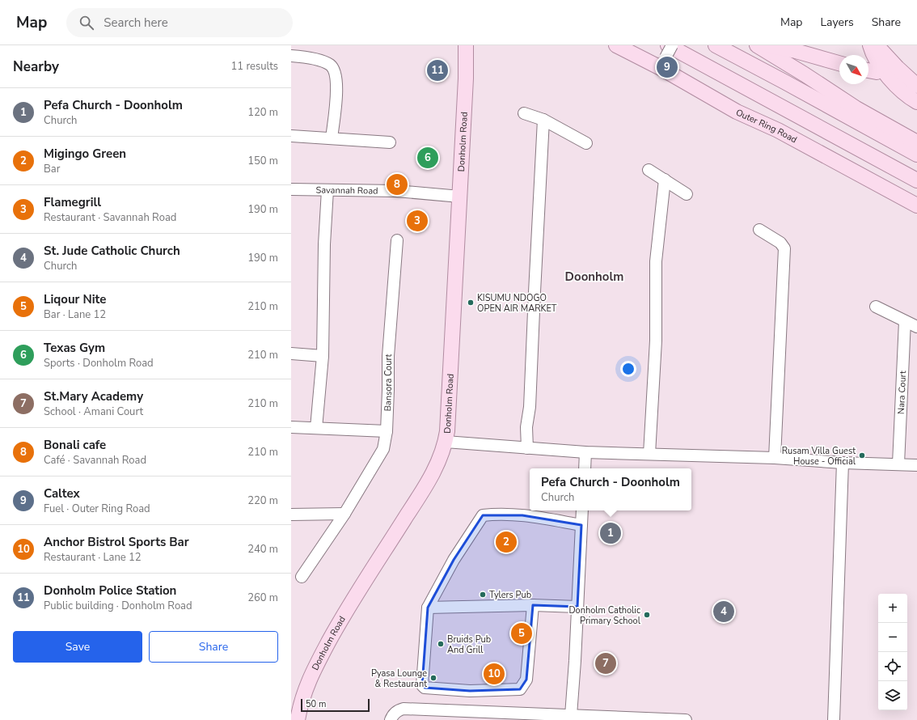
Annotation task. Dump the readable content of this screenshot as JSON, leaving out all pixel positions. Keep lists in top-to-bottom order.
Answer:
{
  "streets": {
    "main road": ["Outer Ring Road", "Donholm Road"],
    "street": ["Savannah Road", "Bansora Court", "Nara Court"]
  },
  "crossings": [
    ["Donholm Road", "Savannah Road"]
  ],
  "districts": ["Doonholm"],
  "places": [
    "KISUMU NDOGO OPEN AIR MARKET",
    "Rusam Villa Guest House - Official",
    "Tylers Pub",
    "Donholm Catholic Primary School",
    "Bruids Pub And Grill",
    "Pyasa Lounge & Restaurant"
  ],
  "scale_bar": "50 m",
  "north": "bottom right",
  "page": {
    "header": "Map",
    "search": "Search here",
    "nav": ["Map", "Layers", "Share"],
    "heading": ["Nearby", "11 results"],
    "pins": [
      "9",
      "11",
      "6",
      "8",
      "3",
      "1",
      "2",
      "4",
      "5",
      "7",
      "10"
    ],
    "list": [
      {
        "mark": "1",
        "name": "Pefa Church - Doonholm",
        "note": "Church",
        "value": "120 m"
      },
      {
        "mark": "2",
        "name": "Migingo Green",
        "note": "Bar",
        "value": "150 m"
      },
      {
        "mark": "3",
        "name": "Flamegrill",
        "note": "Restaurant · Savannah Road",
        "value": "190 m"
      },
      {
        "mark": "4",
        "name": "St. Jude Catholic Church",
        "note": "Church",
        "value": "190 m"
      },
      {
        "mark": "5",
        "name": "Liqour Nite",
        "note": "Bar · Lane 12",
        "value": "210 m"
      },
      {
        "mark": "6",
        "name": "Texas Gym",
        "note": "Sports · Donholm Road",
        "value": "210 m"
      },
      {
        "mark": "7",
        "name": "St.Mary Academy",
        "note": "School · Amani Court",
        "value": "210 m"
      },
      {
        "mark": "8",
        "name": "Bonali cafe",
        "note": "Café · Savannah Road",
        "value": "210 m"
      },
      {
        "mark": "9",
        "name": "Caltex",
        "note": "Fuel · Outer Ring Road",
        "value": "220 m"
      },
      {
        "mark": "10",
        "name": "Anchor Bistrol Sports Bar",
        "note": "Restaurant · Lane 12",
        "value": "240 m"
      },
      {
        "mark": "11",
        "name": "Donholm Police Station",
        "note": "Public building · Donholm Road",
        "value": "260 m"
      }
    ],
    "popup": ["Pefa Church - Doonholm", "Church"],
    "map_buttons": ["+", "−"],
    "buttons": ["Save", "Share"],
    "scale": "50 m"
  }
}
